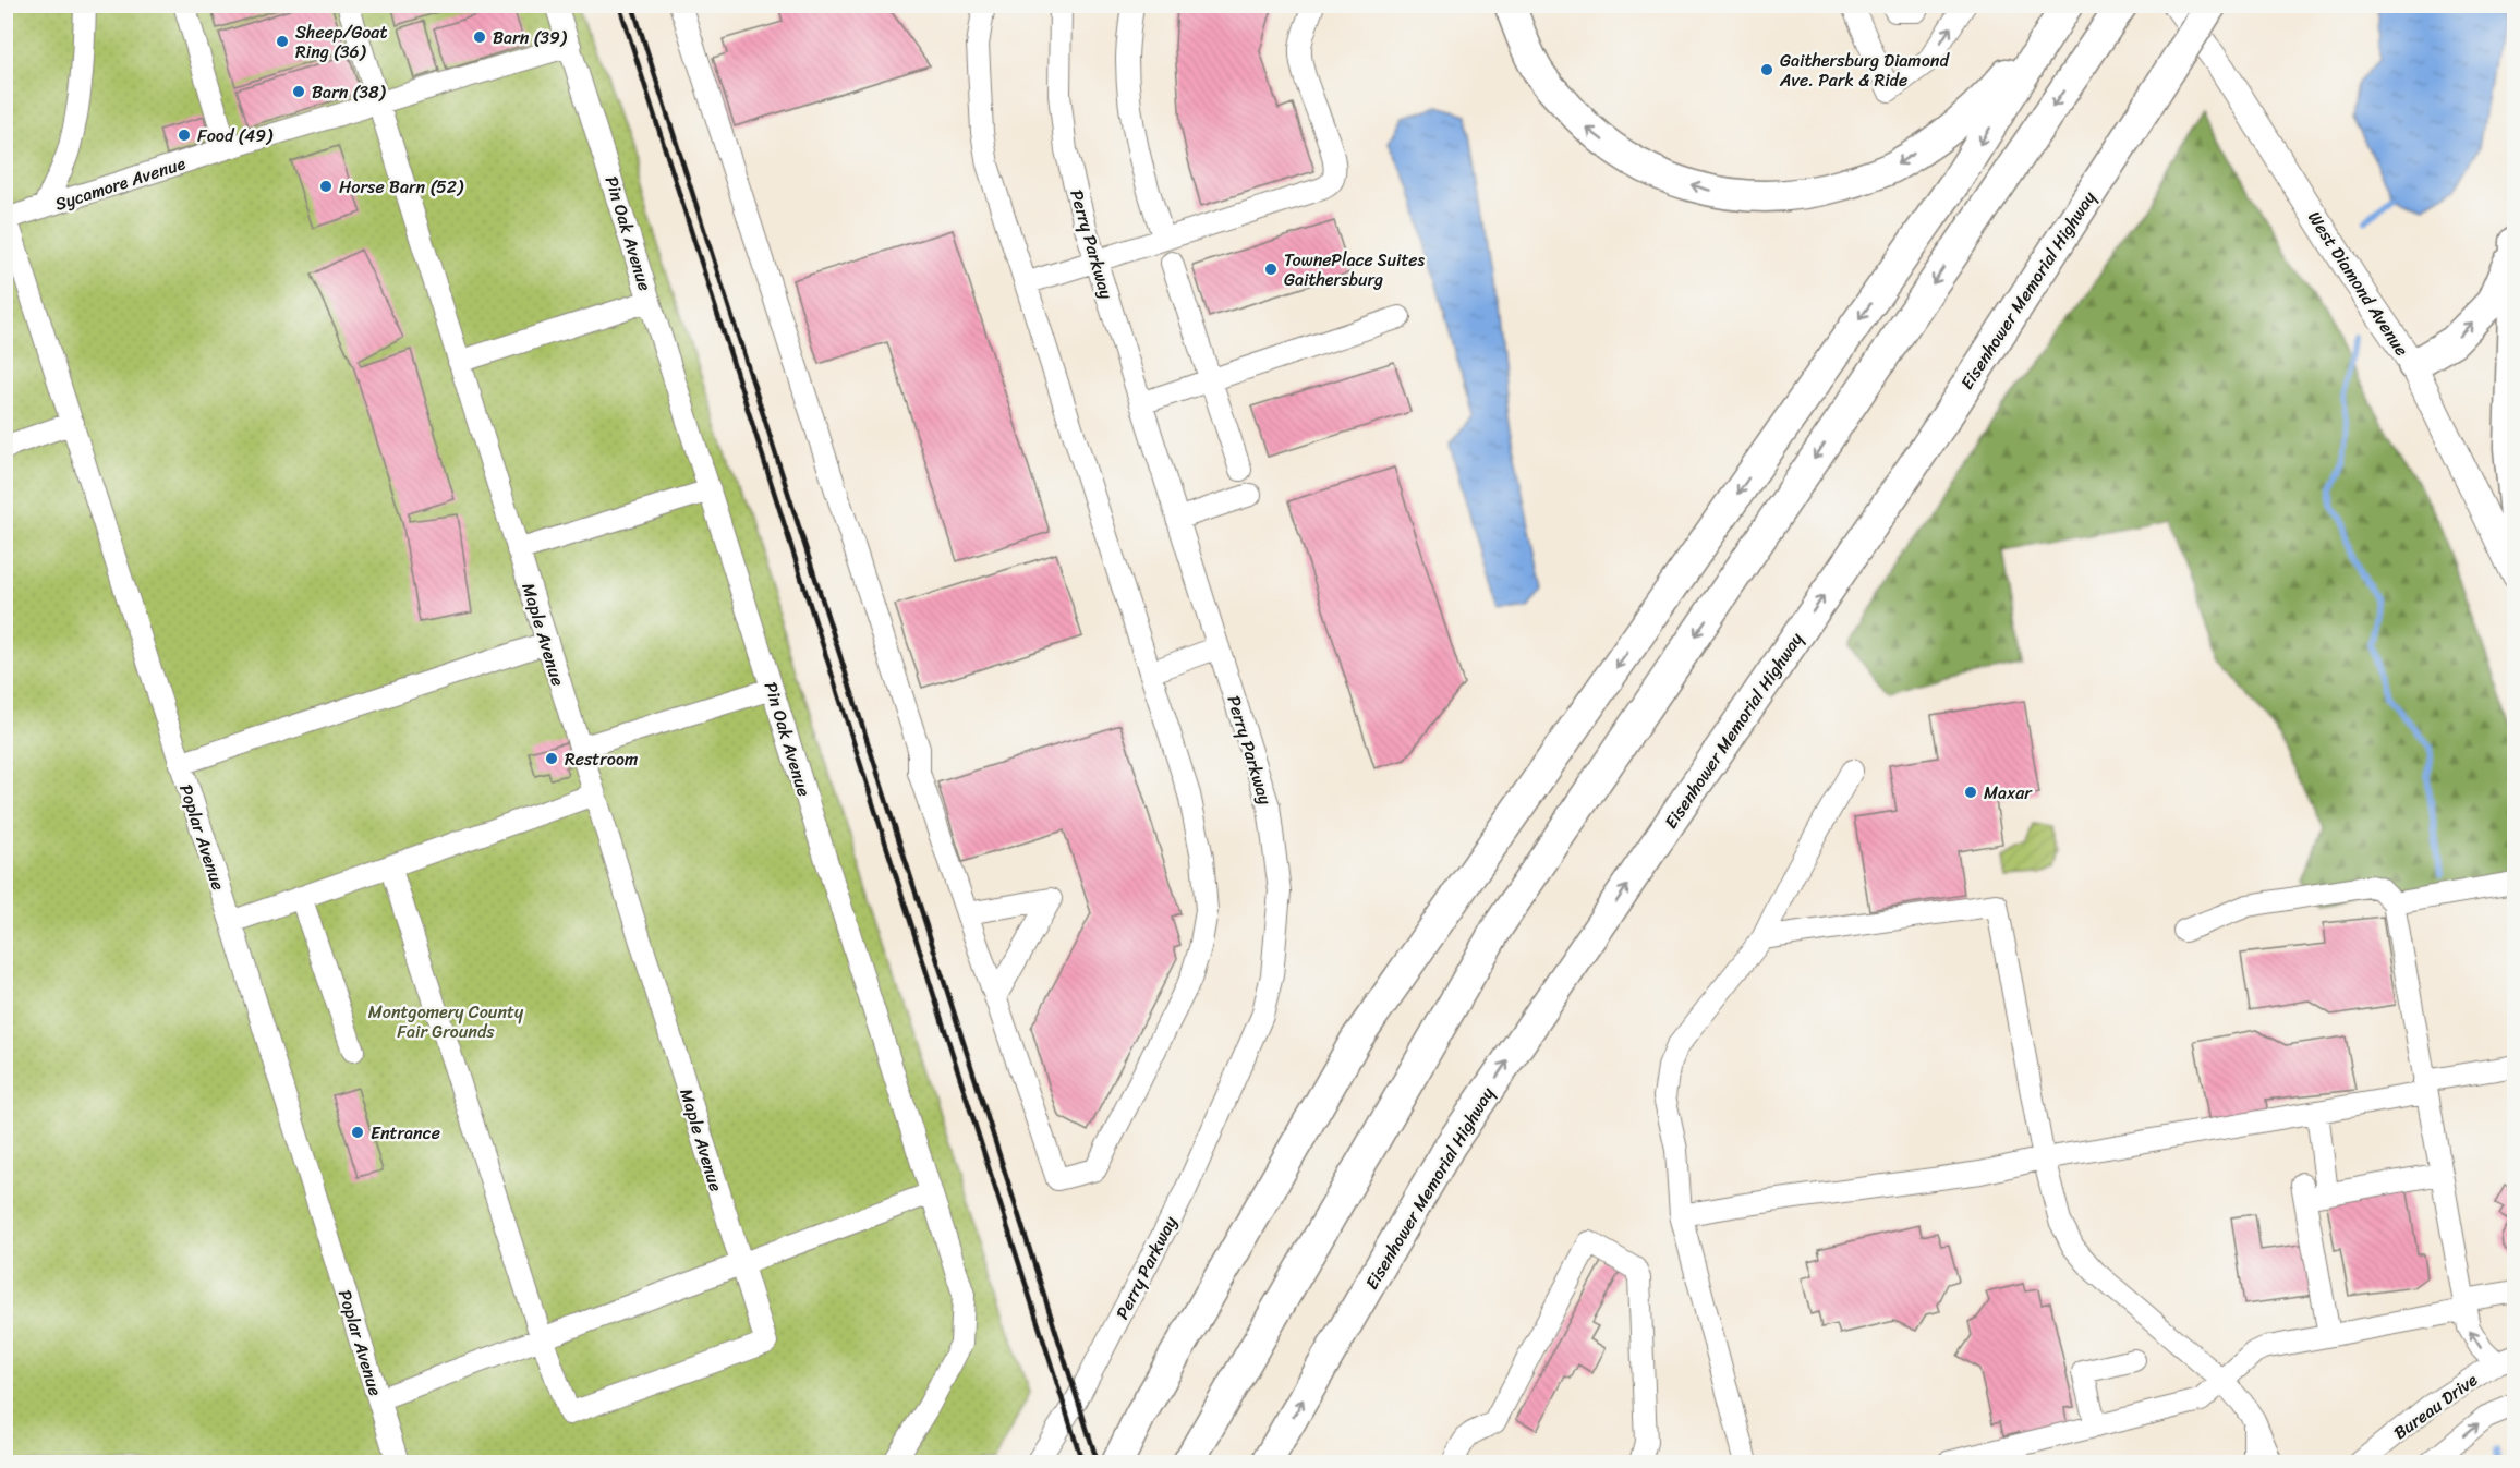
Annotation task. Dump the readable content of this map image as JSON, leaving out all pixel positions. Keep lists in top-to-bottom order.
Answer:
{
  "streets": {
    "highway": ["Eisenhower Memorial Highway"],
    "main road": ["West Diamond Avenue"],
    "street": [
      "Sycamore Avenue",
      "Pin Oak Avenue",
      "Perry Parkway",
      "Maple Avenue",
      "Poplar Avenue",
      "Bureau Drive"
    ]
  },
  "crossings": [
    ["Sycamore Avenue", "Pin Oak Avenue"],
    ["Sycamore Avenue", "Maple Avenue"],
    ["Sycamore Avenue", "Poplar Avenue"]
  ],
  "parks": ["Montgomery County Fair Grounds"],
  "places": [
    "Barn (39)",
    "Sheep/Goat Ring (36)",
    "Gaithersburg Diamond Ave. Park & Ride",
    "Barn (38)",
    "Food (49)",
    "Horse Barn (52)",
    "TownePlace Suites Gaithersburg",
    "Restroom",
    "Maxar",
    "Entrance"
  ]
}
